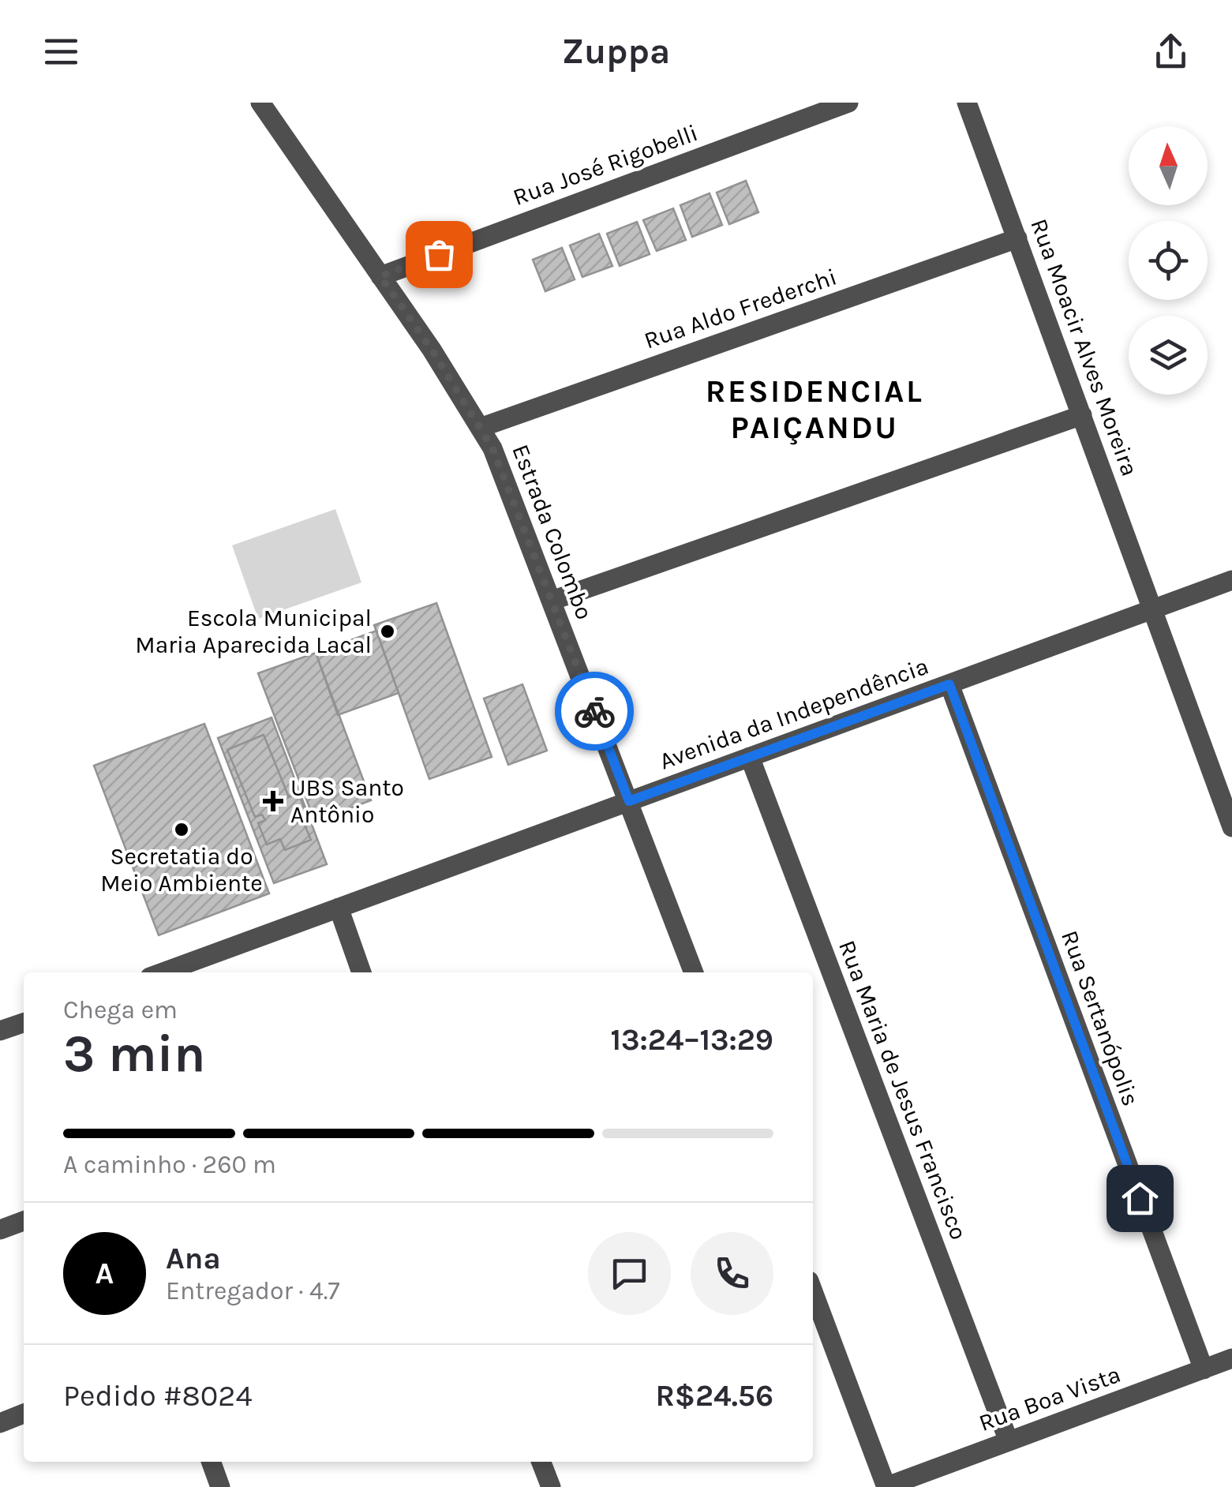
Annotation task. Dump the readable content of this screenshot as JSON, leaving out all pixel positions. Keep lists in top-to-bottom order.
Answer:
{
  "streets": {
    "street": [
      "Rua José Rigobelli",
      "Rua Aldo Frederchi",
      "Rua Moacir Alves Moreira",
      "Estrada Colombo",
      "Avenida da Independência",
      "Rua Sertanópolis",
      "Rua Maria de Jesus Francisco",
      "Rua Boa Vista"
    ]
  },
  "crossings": [
    ["Rua José Rigobelli", "Estrada Colombo"],
    ["Rua Aldo Frederchi", "Rua Moacir Alves Moreira"],
    ["Rua Aldo Frederchi", "Estrada Colombo"],
    ["Rua Moacir Alves Moreira", "Avenida da Independência"],
    ["Estrada Colombo", "Avenida da Independência"],
    ["Avenida da Independência", "Rua Sertanópolis"],
    ["Avenida da Independência", "Rua Maria de Jesus Francisco"],
    ["Rua Sertanópolis", "Rua Boa Vista"],
    ["Rua Maria de Jesus Francisco", "Rua Boa Vista"]
  ],
  "districts": ["RESIDENCIAL PAIÇANDU"],
  "places": {
    "other": ["Escola Municipal Maria Aparecida Lacal", "Secretatia do Meio Ambiente"],
    "health": ["UBS Santo Antônio"]
  },
  "north": "top",
  "page": {
    "header": "Zuppa",
    "heading": ["3 min", "Chega em", "13:24–13:29"],
    "panel": [
      "Ana",
      "Entregador · 4.7",
      "Pedido #8024",
      "R$24.56"
    ],
    "bar": "A caminho · 260 m",
    "round": "A"
  }
}
